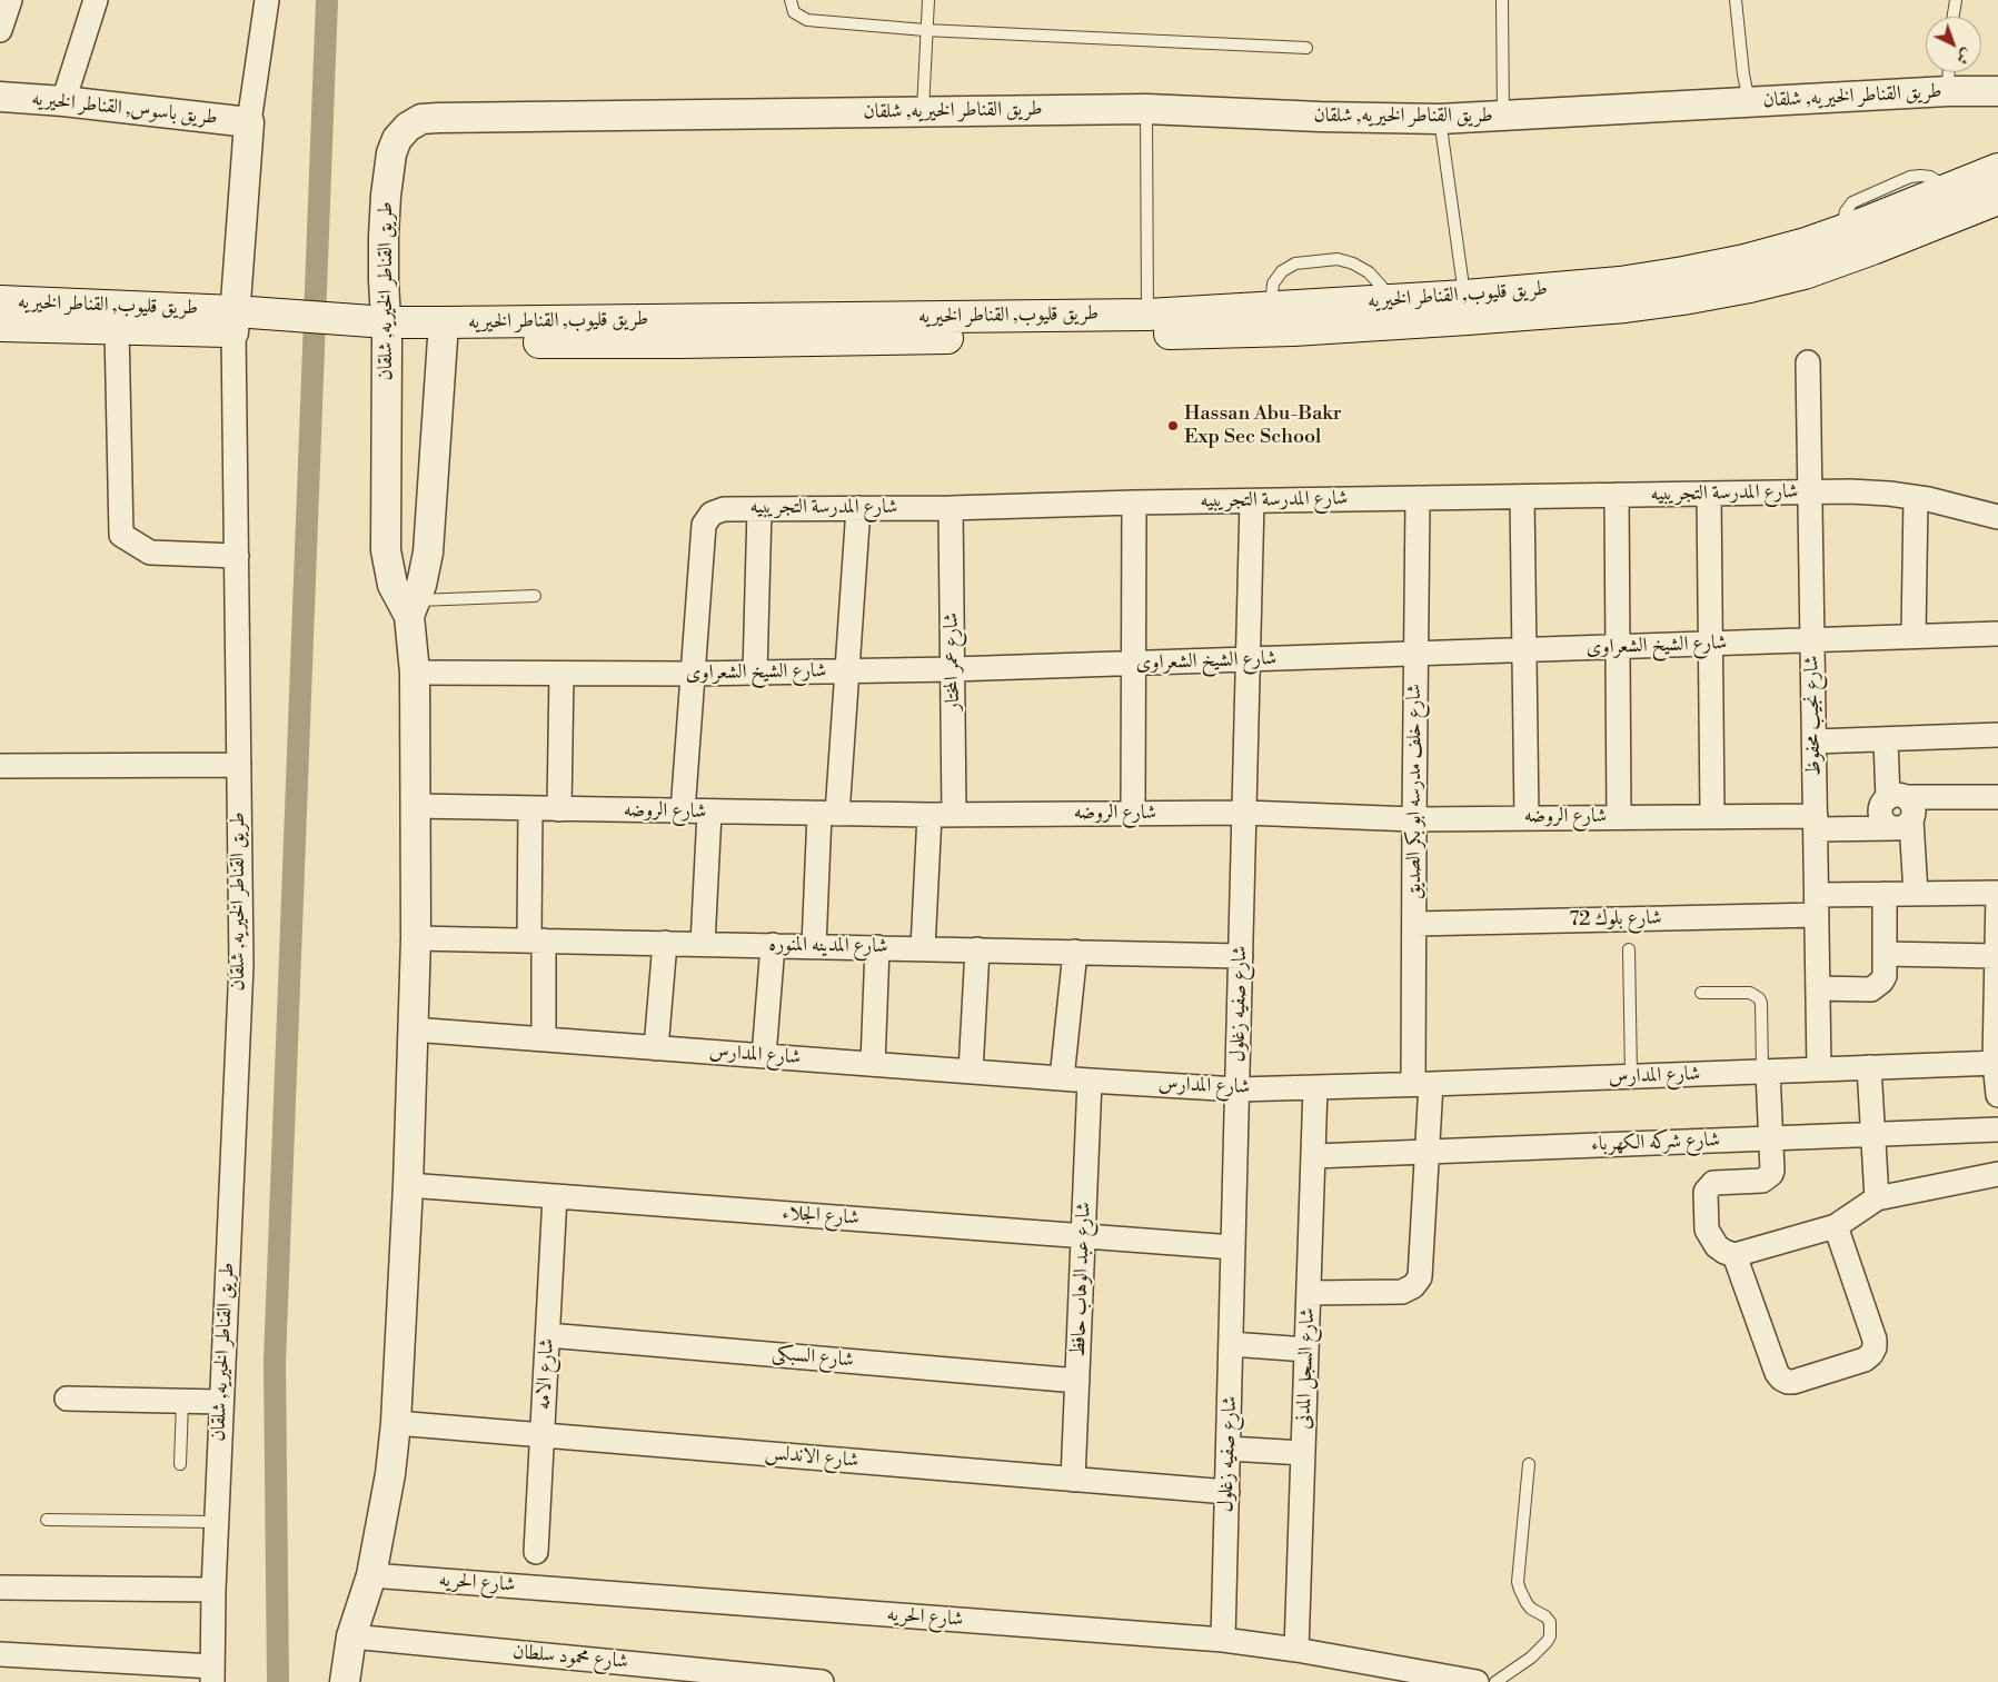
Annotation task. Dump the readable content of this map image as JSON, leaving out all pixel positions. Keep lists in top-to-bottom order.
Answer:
{
  "streets": {
    "main road": ["طريق قليوب, القناطر الخيريه"],
    "street": [
      "طريق القناطر الخيريه, شلقان",
      "طريق باسوس, القناطر الخيريه",
      "شارع المدرسة التجريبيه",
      "شارع الشيخ الشعراوى",
      "شارع عمر المختار",
      "شارع نجيب محفوظ",
      "شارع خلف مدرسه ابو بكر الصديق",
      "شارع الروضه",
      "شارع بلوك 72",
      "شارع المدينه المنوره",
      "شارع صفيه زغلول",
      "شارع المدارس",
      "شارع شركه الكهرباء",
      "شارع الجلاء",
      "شارع عبد الوهاب حافظ",
      "شارع السبكى",
      "شارع السجل المدنى",
      "شارع الامه",
      "شارع الاندلس",
      "شارع الحريه",
      "شارع محمود سلطان"
    ]
  },
  "crossings": [
    ["طريق القناطر الخيريه, شلقان", "طريق باسوس, القناطر الخيريه"],
    ["طريق القناطر الخيريه, شلقان", "طريق قليوب, القناطر الخيريه"],
    ["طريق القناطر الخيريه, شلقان", "شارع الشيخ الشعراوى"],
    ["طريق القناطر الخيريه, شلقان", "شارع الروضه"],
    ["طريق القناطر الخيريه, شلقان", "شارع المدينه المنوره"],
    ["طريق القناطر الخيريه, شلقان", "شارع المدارس"],
    ["طريق القناطر الخيريه, شلقان", "شارع الجلاء"],
    ["طريق القناطر الخيريه, شلقان", "شارع الاندلس"],
    ["طريق القناطر الخيريه, شلقان", "شارع الحريه"],
    ["طريق القناطر الخيريه, شلقان", "شارع محمود سلطان"],
    ["شارع المدرسة التجريبيه", "شارع الشيخ الشعراوى"],
    ["شارع المدرسة التجريبيه", "شارع عمر المختار"],
    ["شارع المدرسة التجريبيه", "شارع نجيب محفوظ"],
    ["شارع المدرسة التجريبيه", "شارع خلف مدرسه ابو بكر الصديق"],
    ["شارع المدرسة التجريبيه", "شارع الروضه"],
    ["شارع المدرسة التجريبيه", "شارع صفيه زغلول"],
    ["شارع الشيخ الشعراوى", "شارع عمر المختار"],
    ["شارع الشيخ الشعراوى", "شارع نجيب محفوظ"],
    ["شارع الشيخ الشعراوى", "شارع خلف مدرسه ابو بكر الصديق"],
    ["شارع الشيخ الشعراوى", "شارع صفيه زغلول"],
    ["شارع عمر المختار", "شارع الروضه"],
    ["شارع نجيب محفوظ", "شارع الروضه"],
    ["شارع نجيب محفوظ", "شارع بلوك 72"],
    ["شارع نجيب محفوظ", "شارع المدارس"],
    ["شارع خلف مدرسه ابو بكر الصديق", "شارع الروضه"],
    ["شارع خلف مدرسه ابو بكر الصديق", "شارع بلوك 72"],
    ["شارع خلف مدرسه ابو بكر الصديق", "شارع المدارس"],
    ["شارع خلف مدرسه ابو بكر الصديق", "شارع شركه الكهرباء"],
    ["شارع خلف مدرسه ابو بكر الصديق", "شارع السجل المدنى"],
    ["شارع الروضه", "شارع صفيه زغلول"],
    ["شارع المدينه المنوره", "شارع صفيه زغلول"],
    ["شارع صفيه زغلول", "شارع المدارس"],
    ["شارع صفيه زغلول", "شارع الجلاء"],
    ["شارع صفيه زغلول", "شارع الاندلس"],
    ["شارع صفيه زغلول", "شارع الحريه"],
    ["شارع المدارس", "شارع عبد الوهاب حافظ"],
    ["شارع المدارس", "شارع السجل المدنى"],
    ["شارع شركه الكهرباء", "شارع السجل المدنى"],
    ["شارع الجلاء", "شارع عبد الوهاب حافظ"],
    ["شارع الجلاء", "شارع الامه"],
    ["شارع عبد الوهاب حافظ", "شارع السبكى"],
    ["شارع عبد الوهاب حافظ", "شارع الاندلس"],
    ["شارع السبكى", "شارع الامه"],
    ["شارع السجل المدنى", "شارع الحريه"],
    ["شارع الامه", "شارع الاندلس"]
  ],
  "places": ["Hassan Abu-Bakr Exp Sec School"],
  "north": "bottom right"
}
